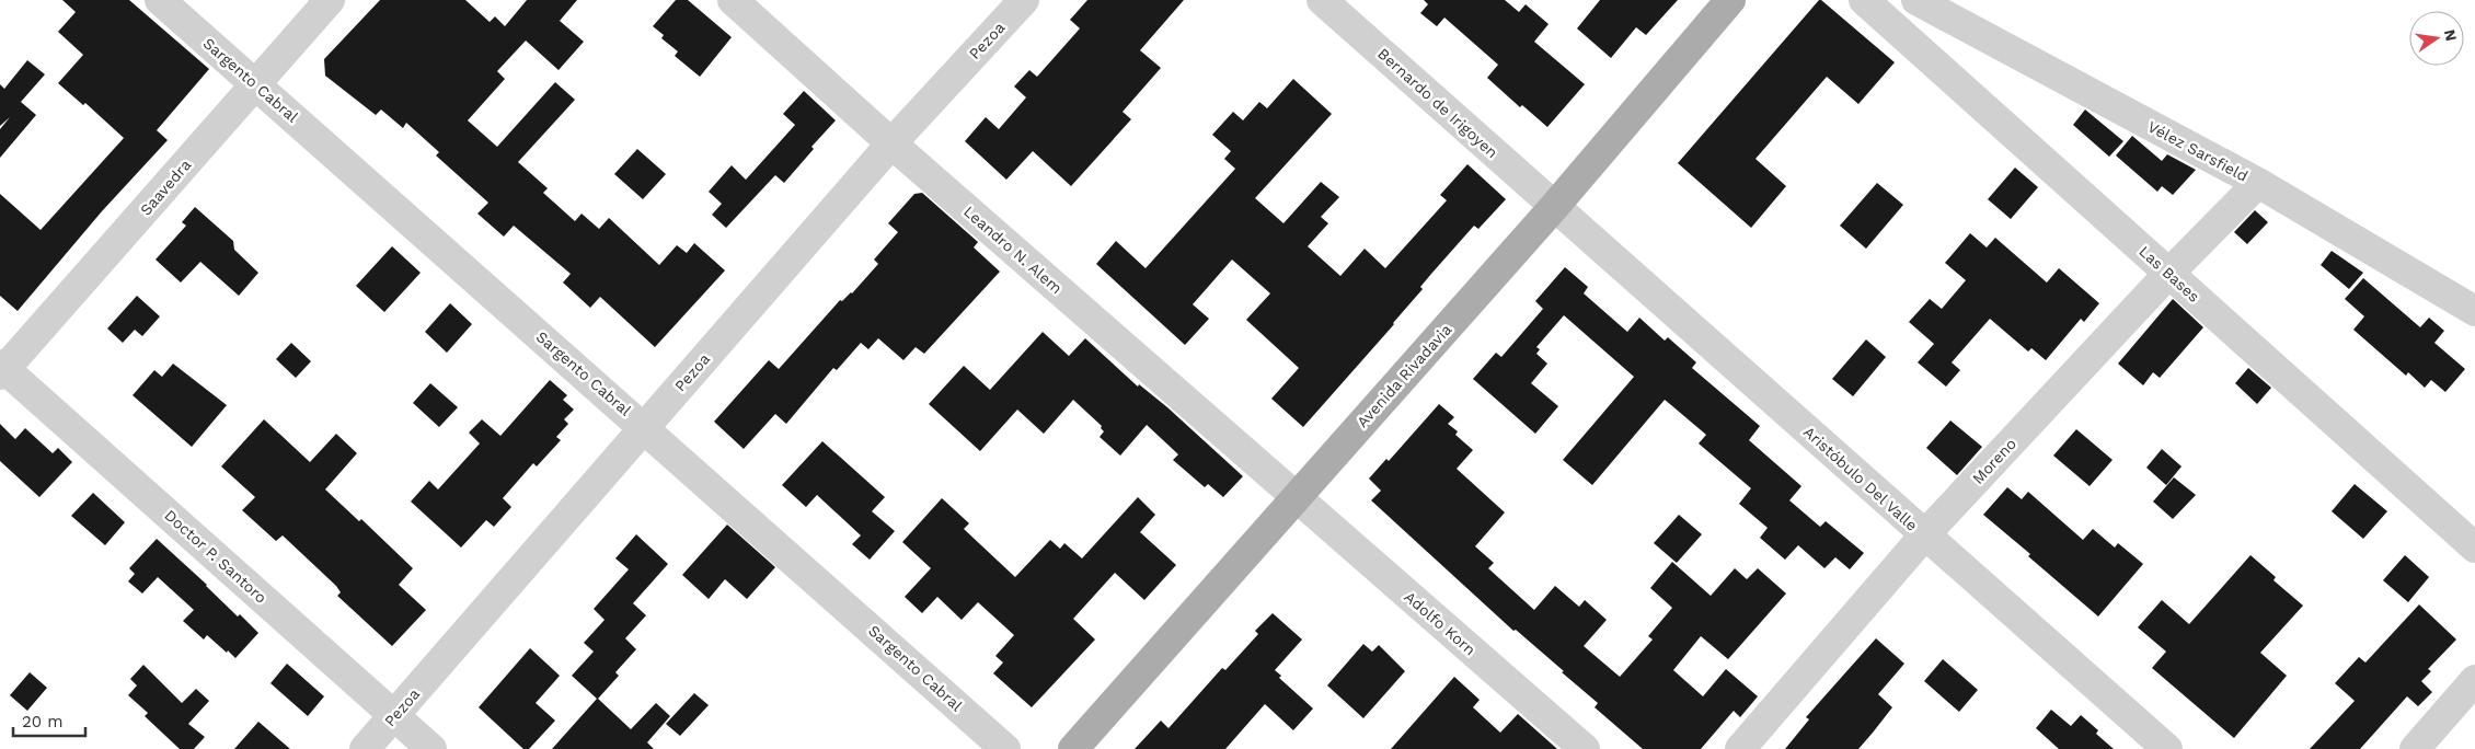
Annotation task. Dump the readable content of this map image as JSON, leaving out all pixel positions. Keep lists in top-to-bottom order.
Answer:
{
  "streets": {
    "main road": ["Avenida Rivadavia"],
    "street": [
      "Pezoa",
      "Sargento Cabral",
      "Bernardo de Irigoyen",
      "Vélez Sarsfield",
      "Saavedra",
      "Leandro N. Alem",
      "Las Bases",
      "Moreno",
      "Aristóbulo Del Valle",
      "Doctor P. Santoro",
      "Adolfo Korn"
    ]
  },
  "crossings": [
    ["Pezoa", "Sargento Cabral"],
    ["Pezoa", "Leandro N. Alem"],
    ["Pezoa", "Doctor P. Santoro"],
    ["Sargento Cabral", "Saavedra"],
    ["Bernardo de Irigoyen", "Avenida Rivadavia"],
    ["Bernardo de Irigoyen", "Aristóbulo Del Valle"],
    ["Vélez Sarsfield", "Moreno"],
    ["Saavedra", "Doctor P. Santoro"],
    ["Leandro N. Alem", "Avenida Rivadavia"],
    ["Leandro N. Alem", "Adolfo Korn"],
    ["Las Bases", "Moreno"],
    ["Avenida Rivadavia", "Aristóbulo Del Valle"],
    ["Avenida Rivadavia", "Adolfo Korn"],
    ["Moreno", "Aristóbulo Del Valle"]
  ],
  "scale_bar": "20 m",
  "north": "right"
}
